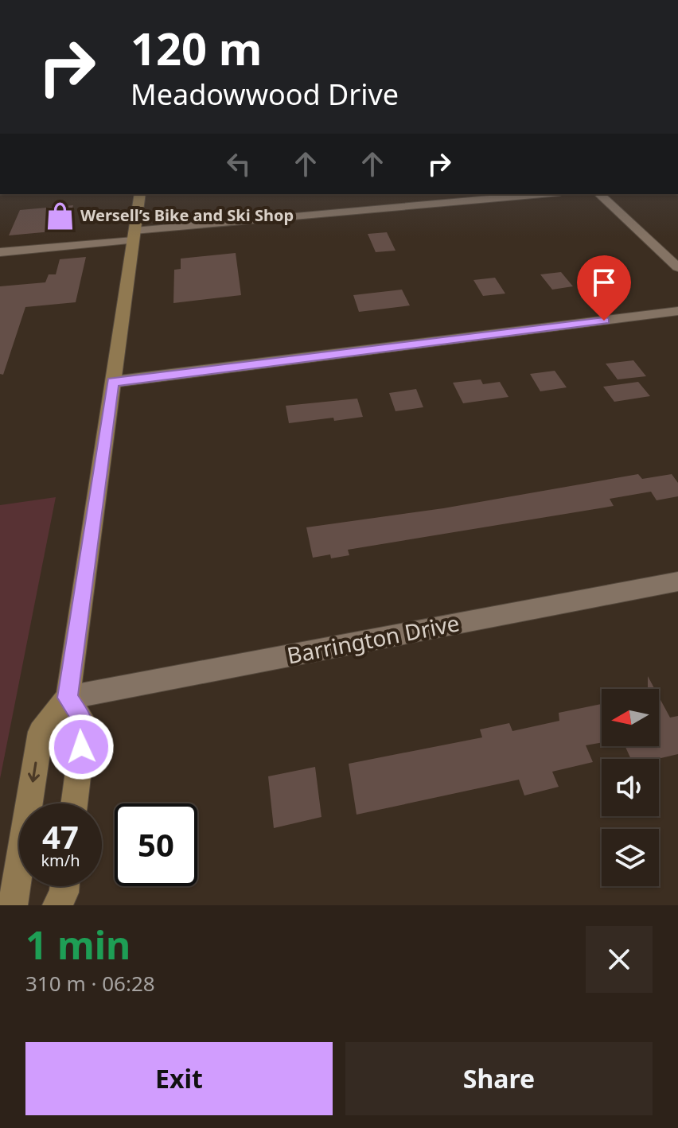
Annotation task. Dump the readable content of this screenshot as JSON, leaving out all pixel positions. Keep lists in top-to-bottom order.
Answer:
{
  "streets": {
    "street": ["Barrington Drive"]
  },
  "places": {
    "shop": ["Wersell’s Bike and Ski Shop"]
  },
  "north": "left",
  "page": {
    "turn": ["120 m", "Meadowwood Drive"],
    "speed": "47 km/h",
    "limit": "50",
    "heading": ["1 min", "310 m · 06:28"],
    "buttons": ["Exit", "Share"]
  }
}
